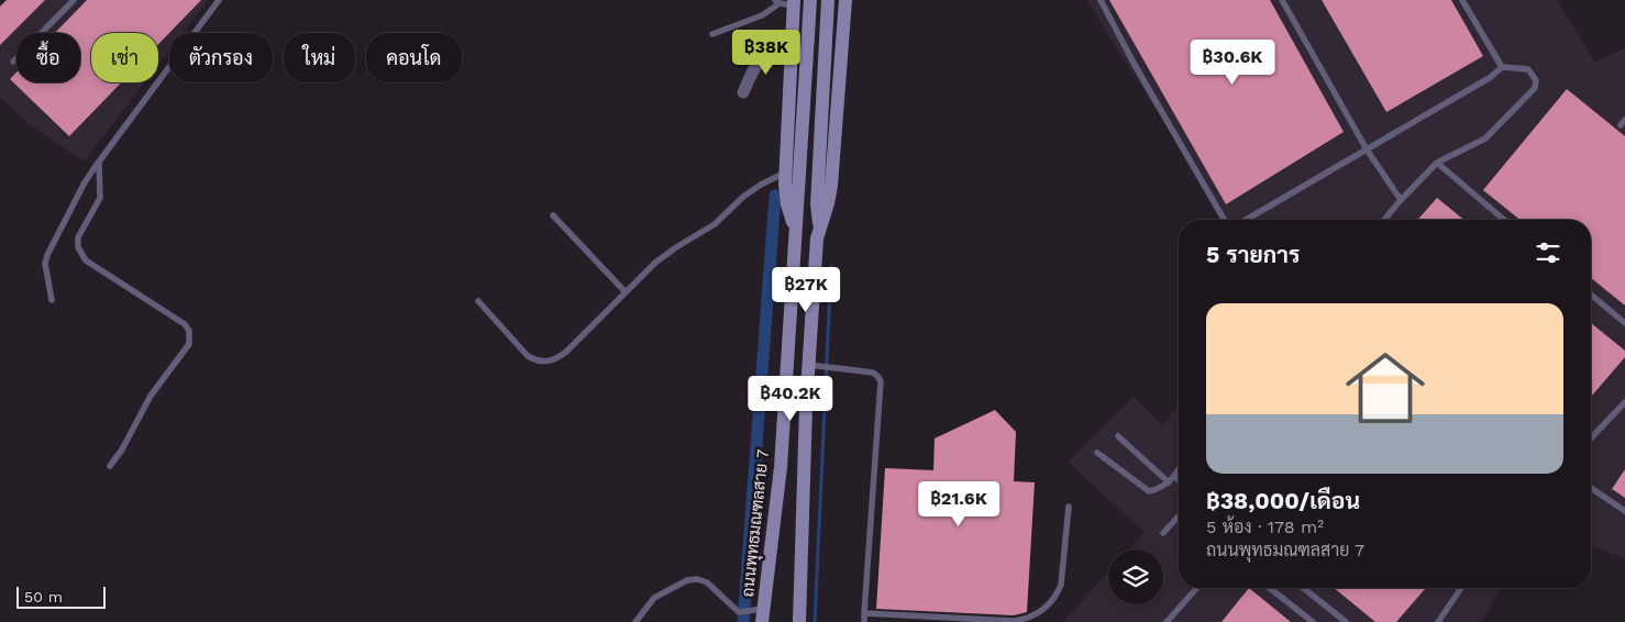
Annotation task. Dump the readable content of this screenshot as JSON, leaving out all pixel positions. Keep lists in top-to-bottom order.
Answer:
{
  "streets": {
    "main road": ["ถนนพุทธมณฑลสาย 7"]
  },
  "scale_bar": "50 m",
  "page": {
    "price": [
      "฿38K",
      "฿30.6K",
      "฿27K",
      "฿40.2K",
      "฿21.6K"
    ],
    "chip": [
      "ซื้อ",
      "เช่า",
      "ตัวกรอง",
      "ใหม่",
      "คอนโด"
    ],
    "heading": "5 รายการ",
    "list": [
      {
        "name": "฿38,000/เดือน",
        "note": "5 ห้อง · 178 m² · ถนนพุทธมณฑลสาย 7"
      }
    ],
    "scale": "50 m"
  }
}
